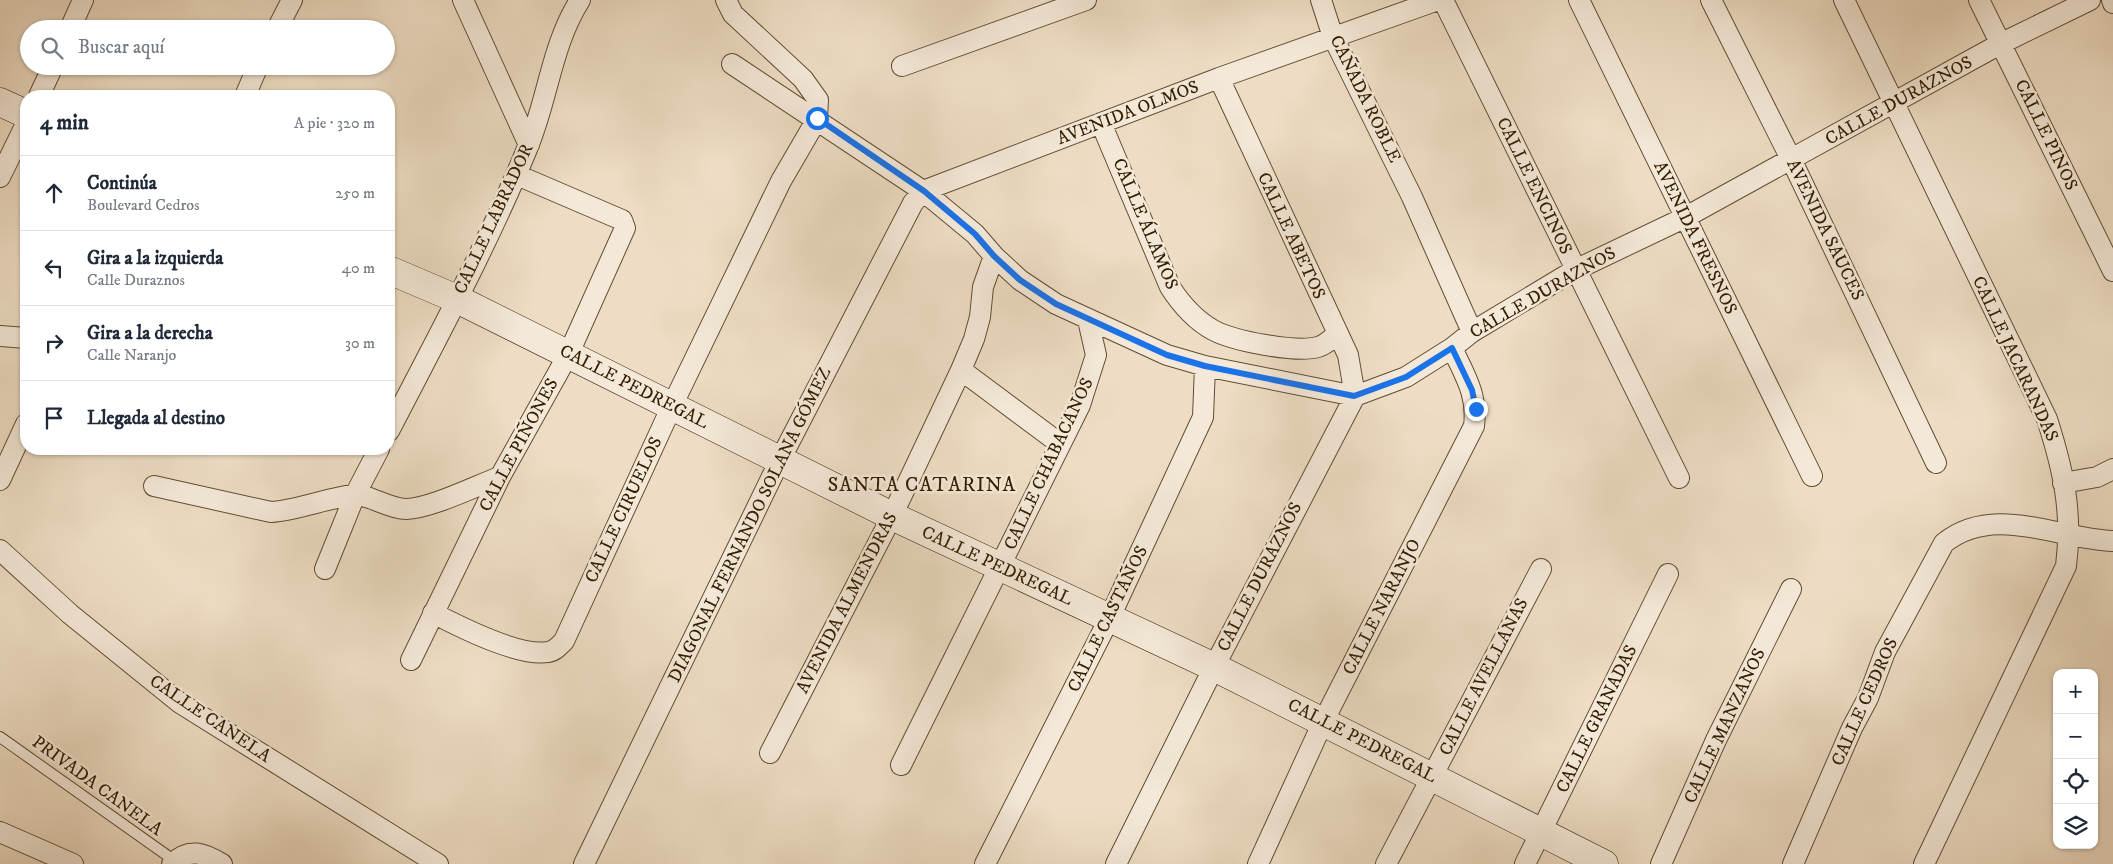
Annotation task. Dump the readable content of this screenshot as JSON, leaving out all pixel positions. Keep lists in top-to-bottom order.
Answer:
{
  "streets": {
    "street": [
      "CAÑADA ROBLE",
      "CALLE DURAZNOS",
      "AVENIDA OLMOS",
      "CALLE PINOS",
      "CALLE ENCINOS",
      "CALLE LABRADOR",
      "CALLE ÁLAMOS",
      "AVENIDA SAUCES",
      "CALLE ABETOS",
      "AVENIDA FRESNOS",
      "CALLE JACARANDAS",
      "CALLE PEDREGAL",
      "CALLE PIÑONES",
      "CALLE CHABACANOS",
      "CALLE CIRUELOS",
      "DIAGONAL FERNANDO SOLANA GÓMEZ",
      "AVENIDA ALMENDRAS",
      "CALLE NARANJO",
      "CALLE CASTAÑOS",
      "CALLE AVELLANAS",
      "CALLE CEDROS",
      "CALLE CANELA",
      "CALLE GRANADAS",
      "CALLE MANZANOS"
    ],
    "lane": ["PRIVADA CANELA"]
  },
  "crossings": [
    ["CAÑADA ROBLE", "CALLE DURAZNOS"],
    ["CAÑADA ROBLE", "AVENIDA OLMOS"],
    ["CALLE DURAZNOS", "CALLE PINOS"],
    ["CALLE DURAZNOS", "CALLE ENCINOS"],
    ["CALLE DURAZNOS", "AVENIDA SAUCES"],
    ["CALLE DURAZNOS", "CALLE ABETOS"],
    ["CALLE DURAZNOS", "AVENIDA FRESNOS"],
    ["CALLE DURAZNOS", "CALLE JACARANDAS"],
    ["CALLE DURAZNOS", "CALLE PEDREGAL"],
    ["CALLE DURAZNOS", "CALLE NARANJO"],
    ["AVENIDA OLMOS", "CALLE ÁLAMOS"],
    ["AVENIDA OLMOS", "CALLE ABETOS"],
    ["AVENIDA OLMOS", "DIAGONAL FERNANDO SOLANA GÓMEZ"],
    ["CALLE LABRADOR", "CALLE PEDREGAL"],
    ["CALLE LABRADOR", "CALLE PIÑONES"],
    ["CALLE ÁLAMOS", "CALLE ABETOS"],
    ["CALLE JACARANDAS", "CALLE CEDROS"],
    ["CALLE PEDREGAL", "CALLE PIÑONES"],
    ["CALLE PEDREGAL", "CALLE CHABACANOS"],
    ["CALLE PEDREGAL", "CALLE CIRUELOS"],
    ["CALLE PEDREGAL", "DIAGONAL FERNANDO SOLANA GÓMEZ"],
    ["CALLE PEDREGAL", "AVENIDA ALMENDRAS"],
    ["CALLE PEDREGAL", "CALLE NARANJO"],
    ["CALLE PEDREGAL", "CALLE CASTAÑOS"],
    ["CALLE PEDREGAL", "CALLE AVELLANAS"],
    ["CALLE PEDREGAL", "CALLE GRANADAS"],
    ["CALLE PIÑONES", "CALLE CIRUELOS"]
  ],
  "districts": ["SANTA CATARINA"],
  "page": {
    "search": "Buscar aquí",
    "heading": ["4 min", "A pie · 320 m"],
    "list": [
      ["Continúa", "Boulevard Cedros", "250 m"],
      ["Gira a la izquierda", "Calle Duraznos", "40 m"],
      ["Gira a la derecha", "Calle Naranjo", "30 m"],
      "Llegada al destino"
    ],
    "map_buttons": ["+", "−"]
  }
}
